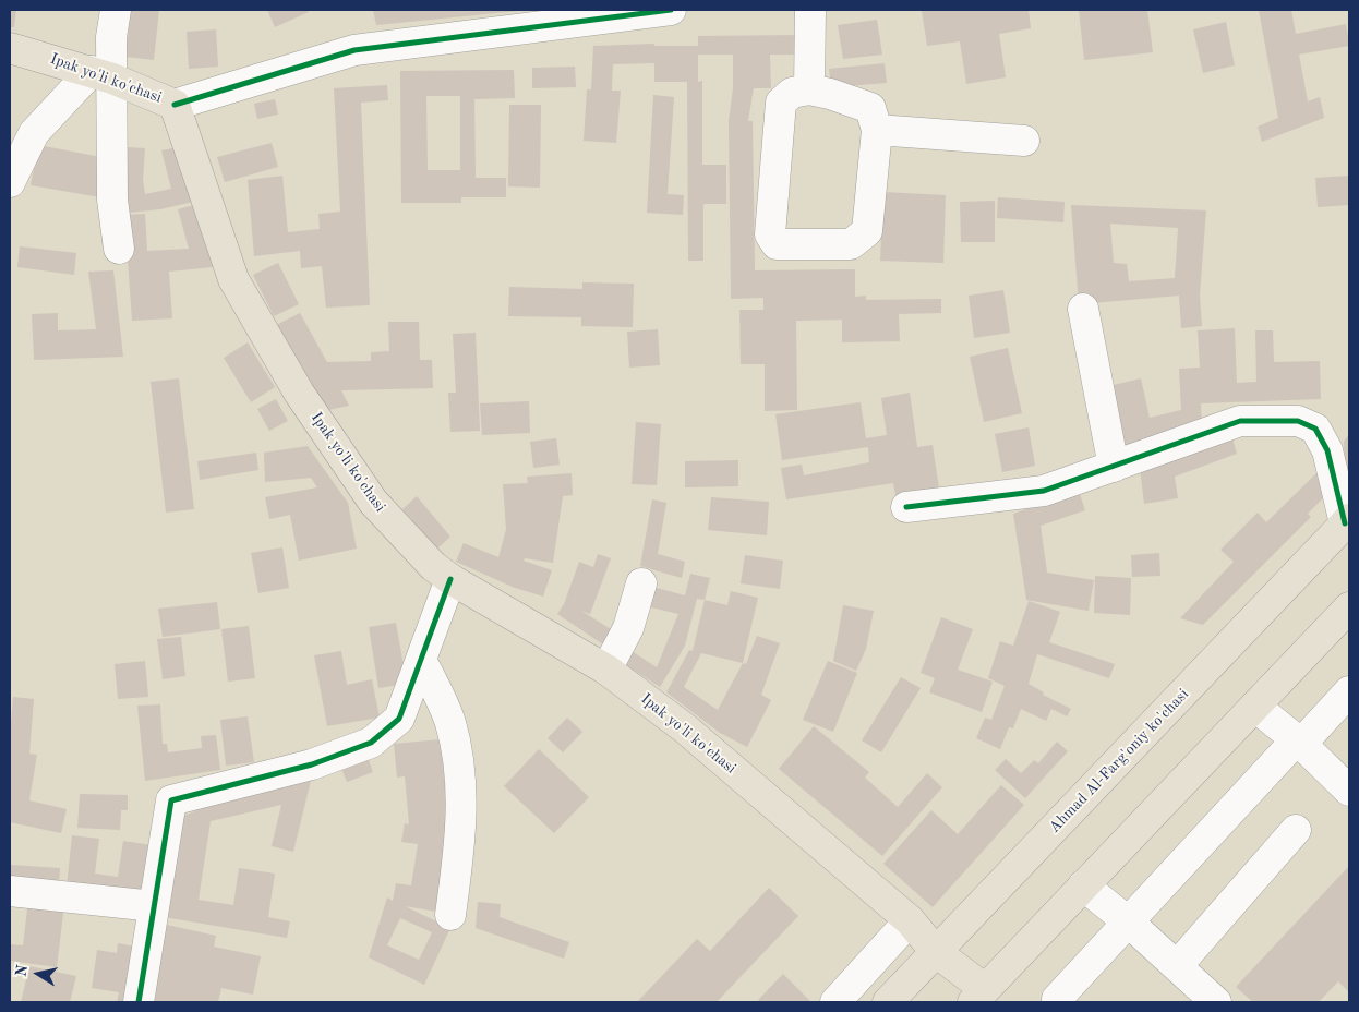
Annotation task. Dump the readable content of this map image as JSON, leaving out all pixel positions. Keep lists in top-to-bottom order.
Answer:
{
  "streets": {
    "main road": ["Ipak yo'li ko'chasi", "Ahmad Al-Farg'oniy ko'chasi"]
  },
  "crossings": [
    ["Ipak yo'li ko'chasi", "Ahmad Al-Farg'oniy ko'chasi"]
  ],
  "north": "left"
}
